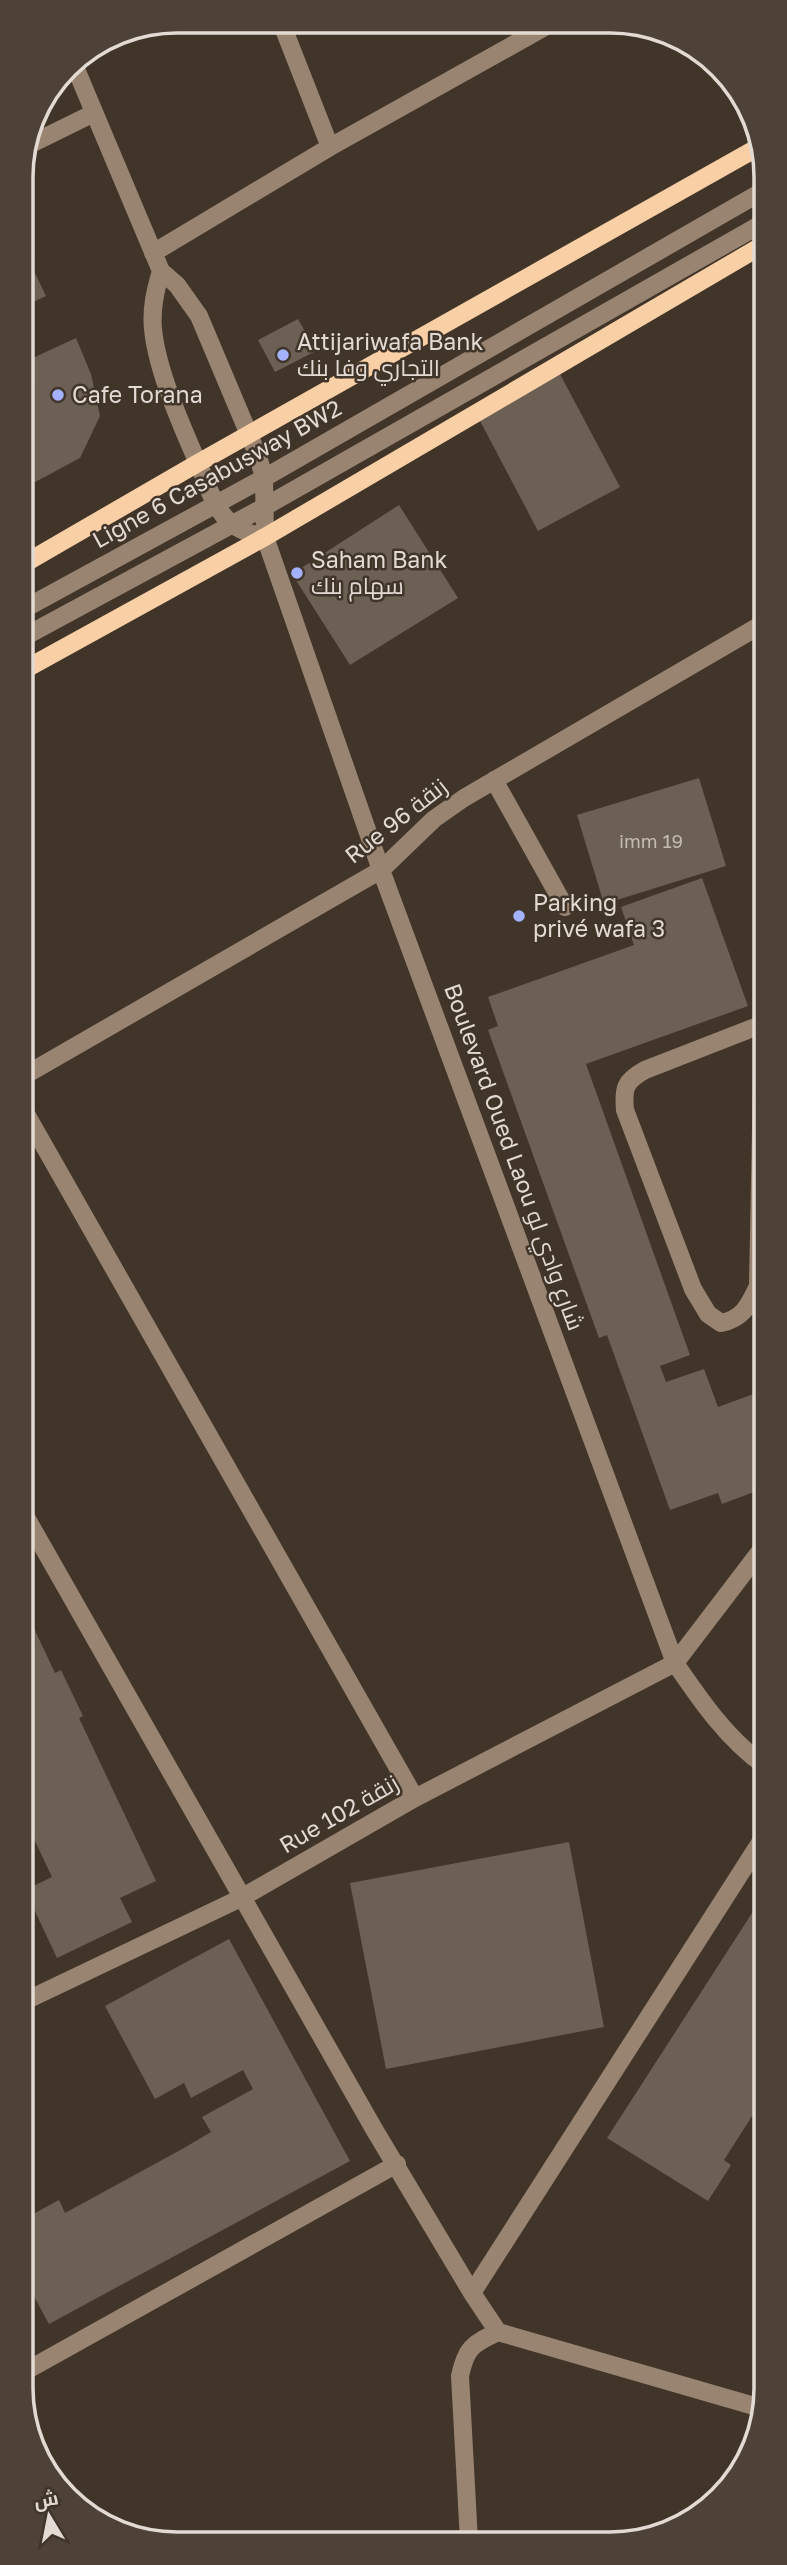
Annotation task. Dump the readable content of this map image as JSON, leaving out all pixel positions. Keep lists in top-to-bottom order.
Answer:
{
  "streets": {
    "street": [
      "Ligne 6 Casabusway BW2",
      "Rue 96 زنقة",
      "Boulevard Oued Laou شارع وادي لو",
      "Rue 102 زنقة"
    ]
  },
  "crossings": [
    ["Ligne 6 Casabusway BW2", "Boulevard Oued Laou شارع وادي لو"],
    ["Rue 96 زنقة", "Boulevard Oued Laou شارع وادي لو"],
    ["Boulevard Oued Laou شارع وادي لو", "Rue 102 زنقة"]
  ],
  "places": [
    "Attijariwafa Bank التجاري وفا بنك",
    "Cafe Torana",
    "Saham Bank سهام بنك",
    "Parking privé wafa 3"
  ],
  "house_numbers": ["imm 19"],
  "north": "top"
}
